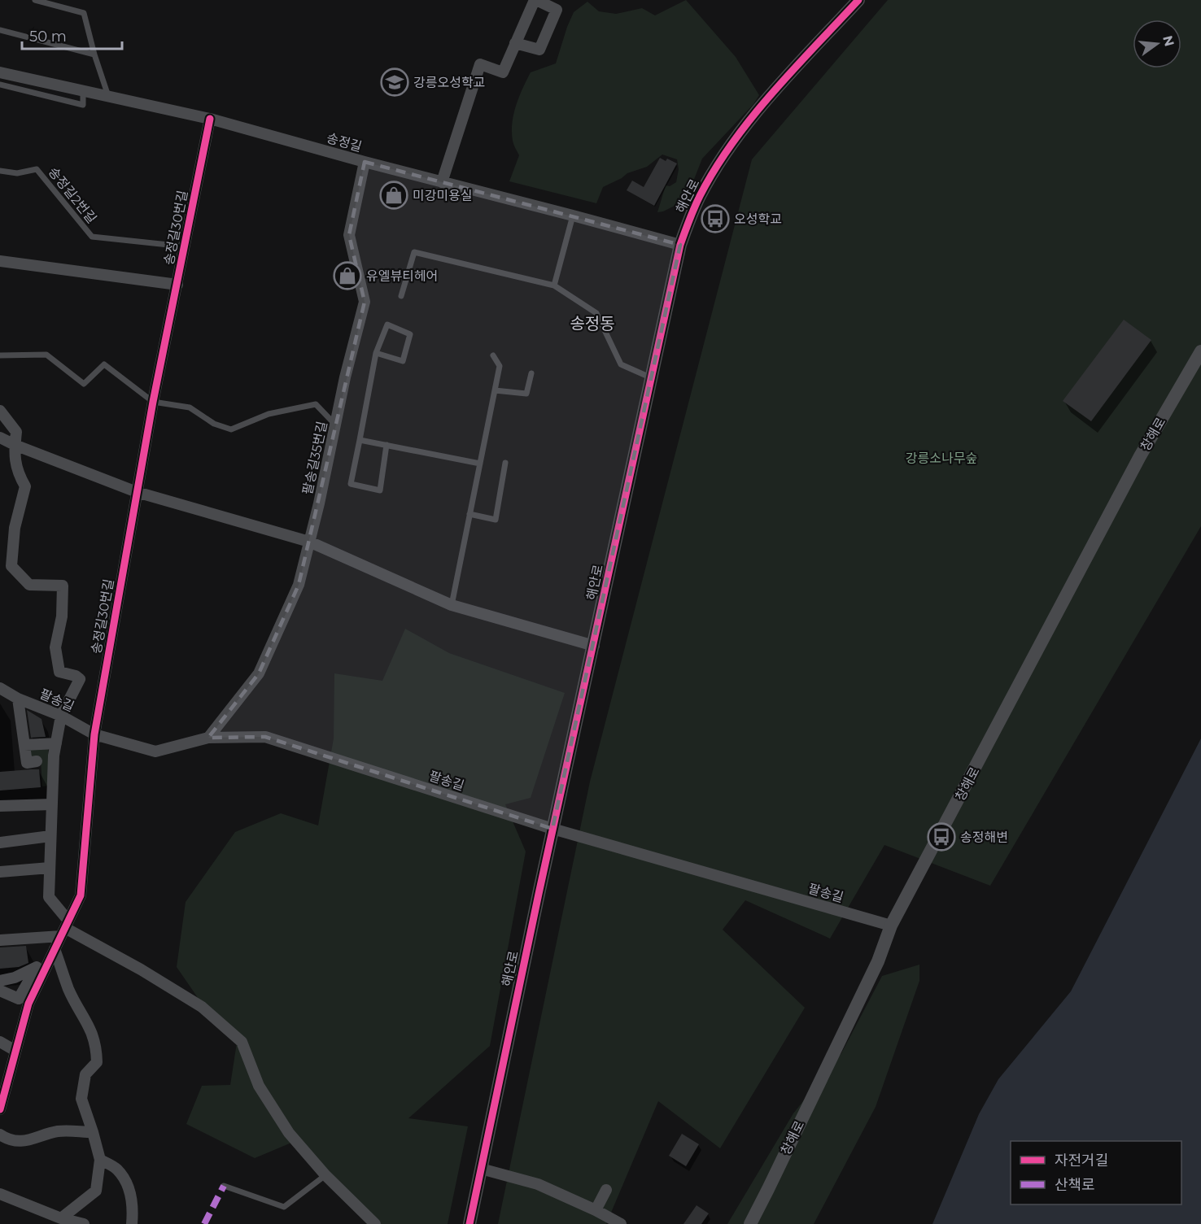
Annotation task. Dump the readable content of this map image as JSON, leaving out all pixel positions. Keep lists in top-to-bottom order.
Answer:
{
  "streets": {
    "street": [
      "송정길",
      "해안로",
      "송정길30번길",
      "창해로",
      "팔송길35번길",
      "팔송길"
    ],
    "lane": ["송정길2번길"]
  },
  "crossings": [
    ["송정길", "해안로"],
    ["송정길", "송정길30번길"],
    ["송정길", "팔송길35번길"],
    ["송정길2번길", "송정길30번길"],
    ["해안로", "팔송길"],
    ["송정길30번길", "팔송길"],
    ["창해로", "팔송길"],
    ["팔송길35번길", "팔송길"]
  ],
  "districts": ["송정동"],
  "parks": ["강릉소나무숲"],
  "places": {
    "school or university": ["강릉오성학교"],
    "shop": ["미강미용실", "유엘뷰티헤어"],
    "bus stop": ["오성학교", "송정해변"]
  },
  "legend": ["자전거길", "산책로"],
  "scale_bar": "50 m",
  "north": "right"
}
